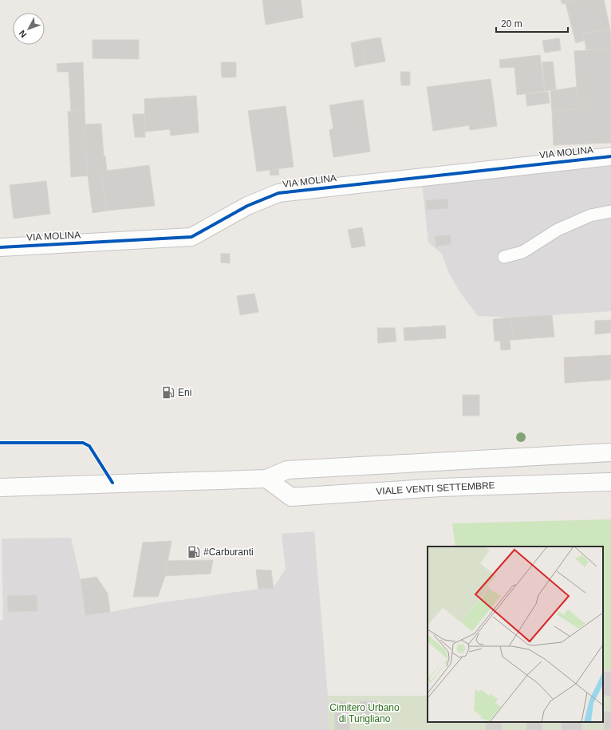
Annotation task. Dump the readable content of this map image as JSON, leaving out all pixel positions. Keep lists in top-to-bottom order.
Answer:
{
  "streets": {
    "main road": ["VIA MOLINA", "VIALE VENTI SETTEMBRE"]
  },
  "parks": ["Cimitero Urbano di Turigliano"],
  "places": {
    "fuel station": ["Eni", "#Carburanti"]
  },
  "scale_bar": "20 m",
  "north": "bottom left"
}
